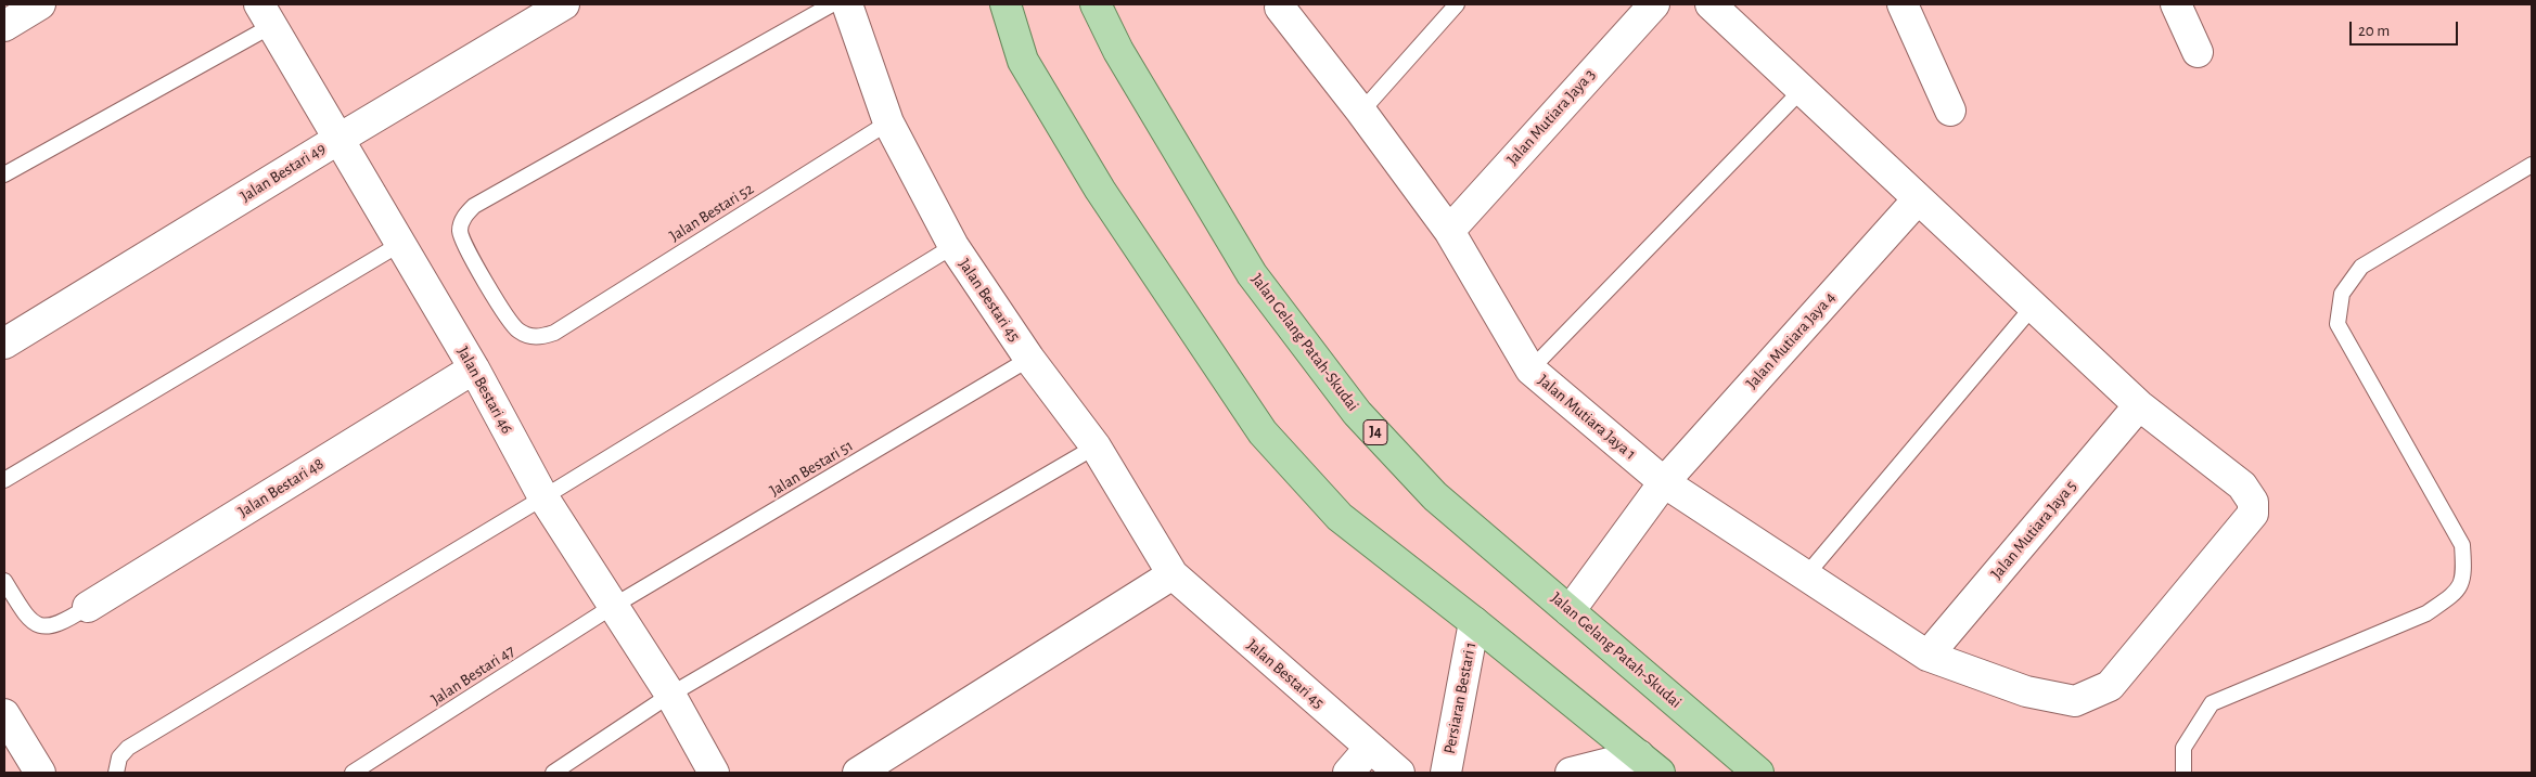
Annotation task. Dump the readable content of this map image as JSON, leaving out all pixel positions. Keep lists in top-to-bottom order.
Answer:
{
  "streets": {
    "main road": ["Jalan Gelang Patah-Skudai", "J4"],
    "street": [
      "Jalan Mutiara Jaya 3",
      "Jalan Bestari 49",
      "Jalan Bestari 45",
      "Jalan Mutiara Jaya 4",
      "Jalan Bestari 46",
      "Jalan Mutiara Jaya 1",
      "Jalan Bestari 48",
      "Jalan Mutiara Jaya 5",
      "Persiaran Bestari 1"
    ],
    "lane": ["Jalan Bestari 52", "Jalan Bestari 51", "Jalan Bestari 47"]
  },
  "crossings": [
    ["Jalan Mutiara Jaya 3", "Jalan Mutiara Jaya 1"],
    ["Jalan Bestari 49", "Jalan Bestari 46"],
    ["Jalan Bestari 52", "Jalan Bestari 45"],
    ["Jalan Bestari 45", "Jalan Bestari 51"],
    ["Jalan Mutiara Jaya 4", "Jalan Gelang Patah-Skudai"],
    ["Jalan Mutiara Jaya 4", "Jalan Mutiara Jaya 1"],
    ["Jalan Bestari 46", "Jalan Bestari 51"],
    ["Jalan Bestari 46", "Jalan Bestari 48"],
    ["Jalan Bestari 46", "Jalan Bestari 47"],
    ["Jalan Mutiara Jaya 1", "Jalan Mutiara Jaya 5"],
    ["Jalan Bestari 51", "Jalan Bestari 47"]
  ],
  "scale_bar": "20 m"
}
